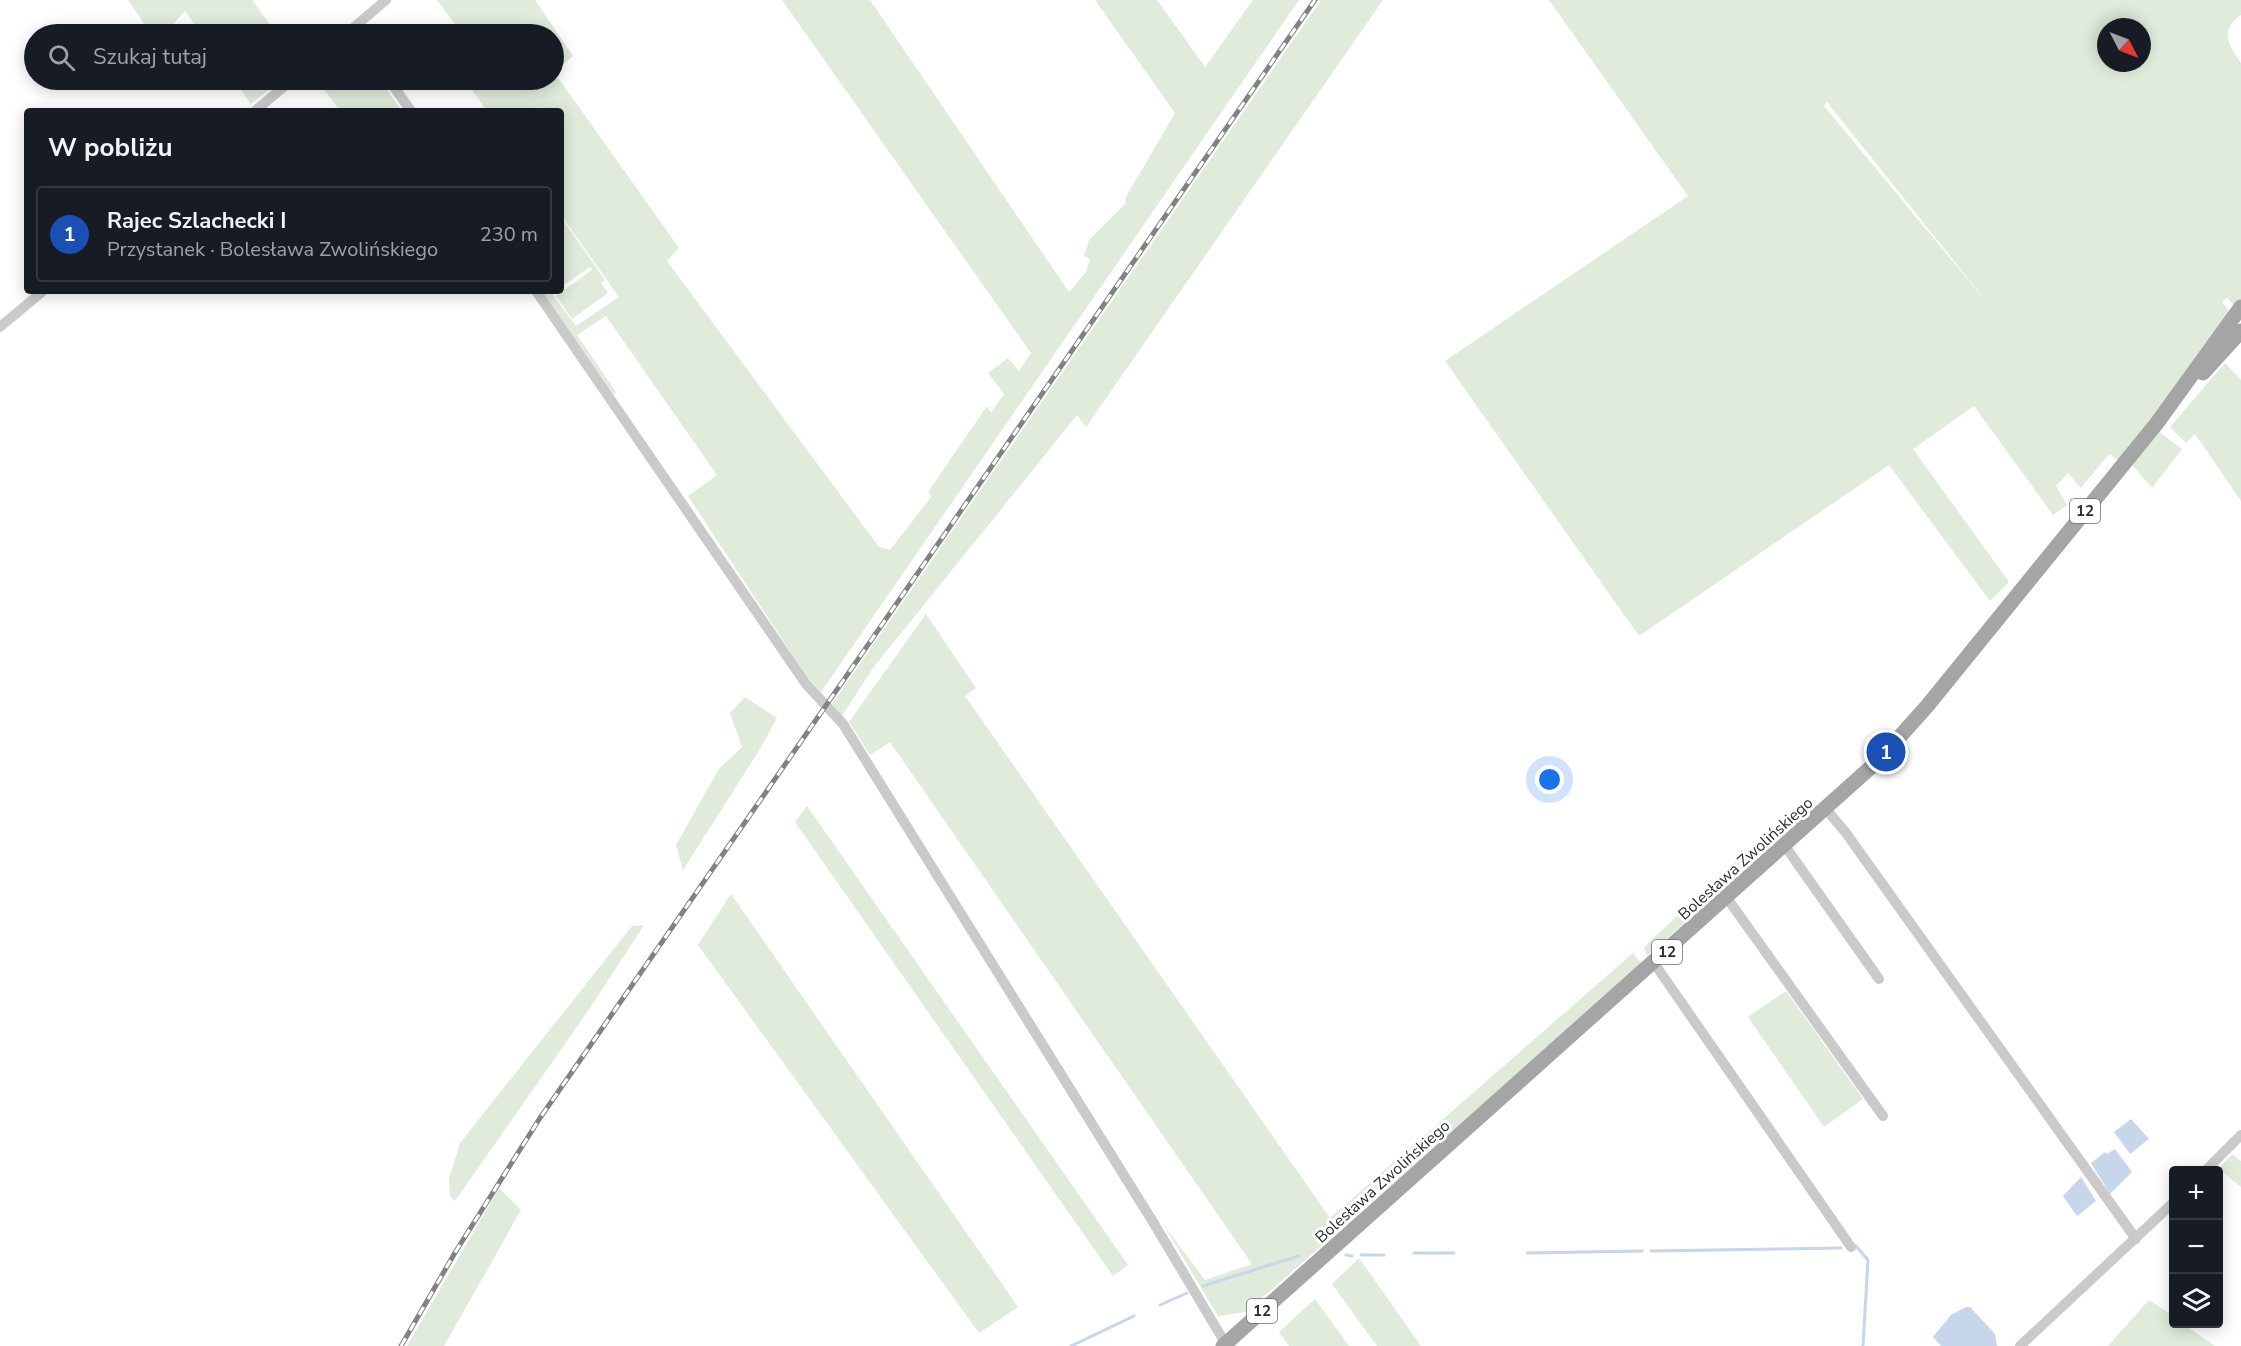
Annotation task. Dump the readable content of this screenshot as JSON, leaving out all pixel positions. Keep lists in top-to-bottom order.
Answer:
{
  "streets": {
    "main road": ["12", "Bolesława Zwolińskiego"]
  },
  "north": "bottom right",
  "page": {
    "search": "Szukaj tutaj",
    "heading": "W pobliżu",
    "list": [
      {
        "mark": "1",
        "name": "Rajec Szlachecki I",
        "note": "Przystanek · Bolesława Zwolińskiego",
        "value": "230 m"
      }
    ],
    "pins": "1",
    "map_buttons": ["+", "−"]
  }
}
